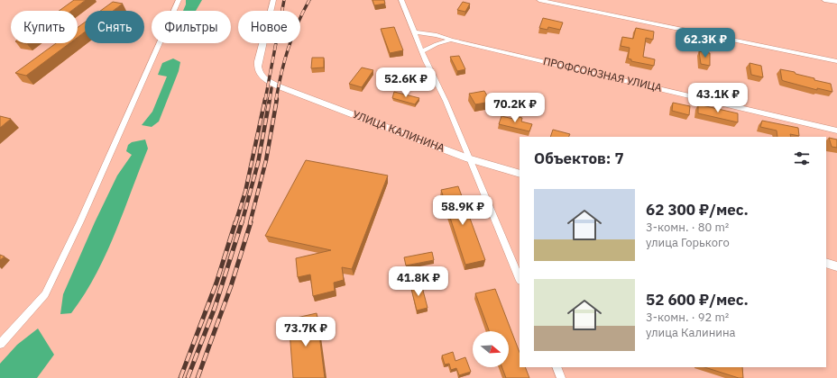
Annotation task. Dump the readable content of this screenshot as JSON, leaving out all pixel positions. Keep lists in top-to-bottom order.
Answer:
{
  "streets": {
    "street": ["ПРОФСОЮЗНАЯ УЛИЦА", "УЛИЦА КАЛИНИНА"]
  },
  "north": "right",
  "page": {
    "chip": [
      "Купить",
      "Снять",
      "Фильтры",
      "Новое"
    ],
    "price": [
      "62.3K ₽",
      "52.6K ₽",
      "43.1K ₽",
      "70.2K ₽",
      "58.9K ₽",
      "41.8K ₽",
      "73.7K ₽"
    ],
    "heading": "Объектов: 7",
    "list": [
      {
        "name": "62 300 ₽/мес.",
        "note": "3-комн. · 80 m² · улица Горького"
      },
      {
        "name": "52 600 ₽/мес.",
        "note": "3-комн. · 92 m² · улица Калинина"
      }
    ]
  }
}
